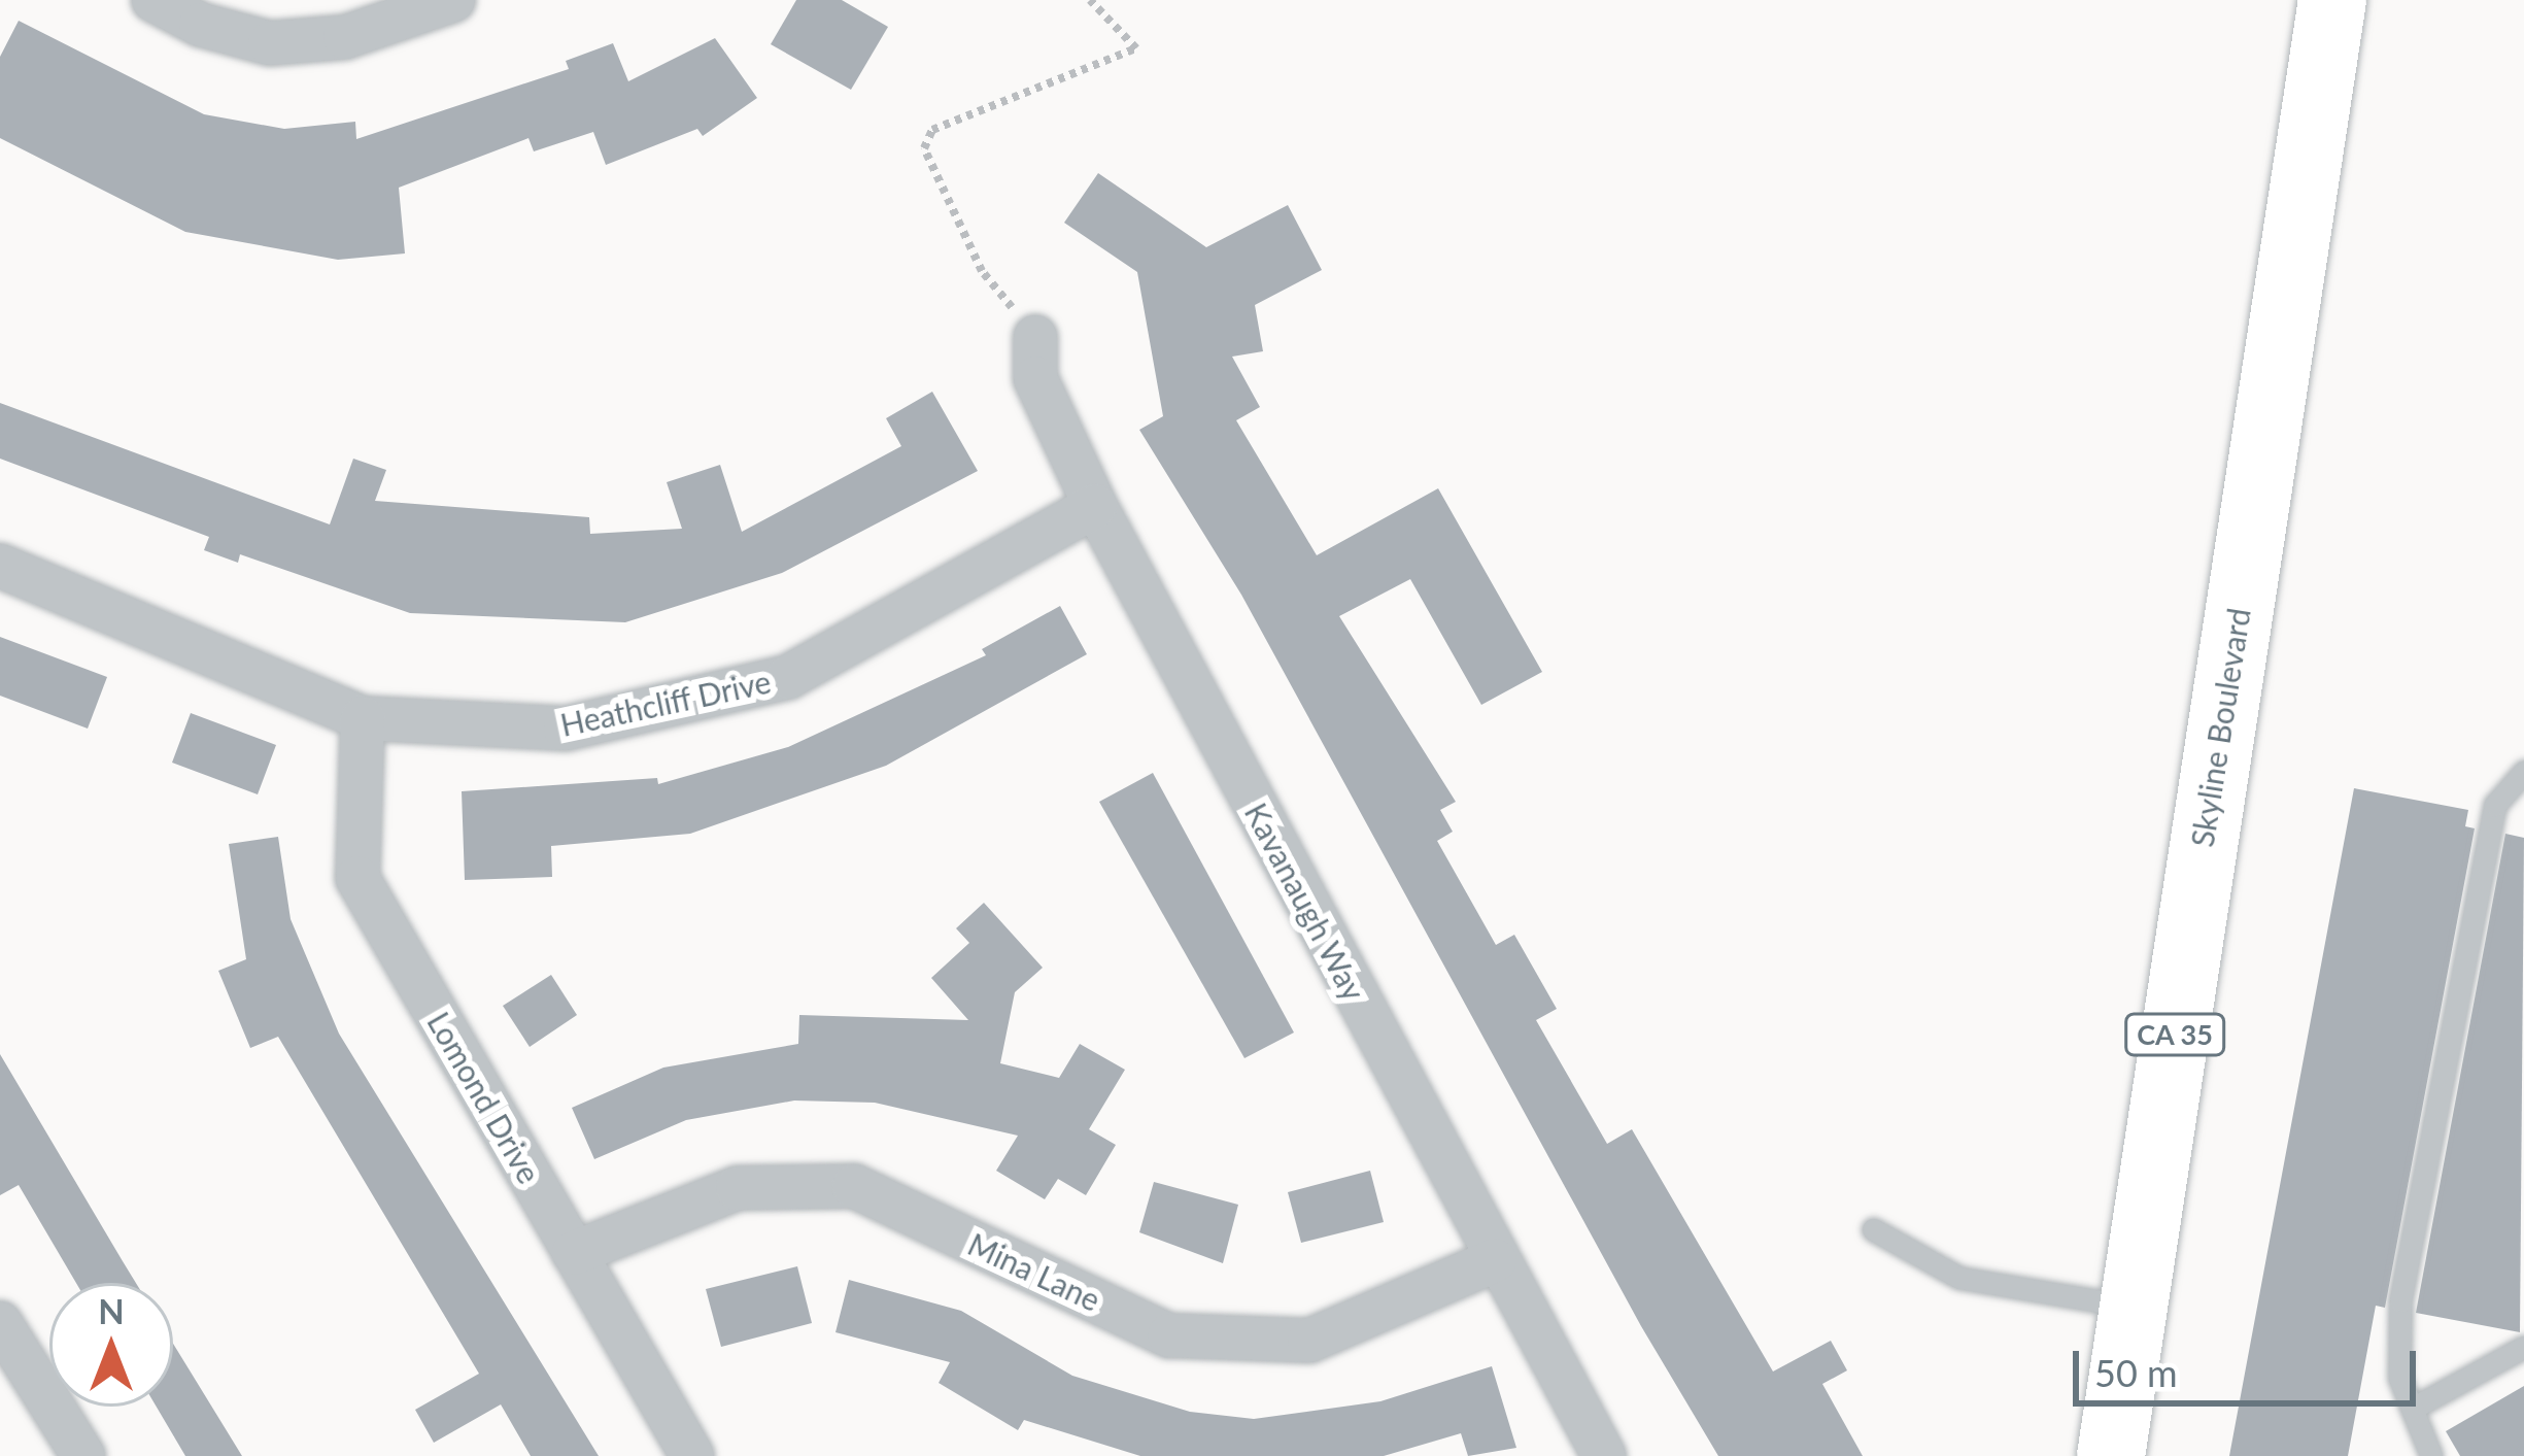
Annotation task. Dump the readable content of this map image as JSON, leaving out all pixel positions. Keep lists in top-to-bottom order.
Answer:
{
  "streets": {
    "main road": ["Skyline Boulevard", "CA 35"],
    "street": [
      "Heathcliff Drive",
      "Kavanaugh Way",
      "Lomond Drive",
      "Mina Lane"
    ]
  },
  "crossings": [
    ["Heathcliff Drive", "Kavanaugh Way"],
    ["Heathcliff Drive", "Lomond Drive"],
    ["Kavanaugh Way", "Mina Lane"],
    ["Lomond Drive", "Mina Lane"]
  ],
  "scale_bar": "50 m",
  "north": "top"
}
